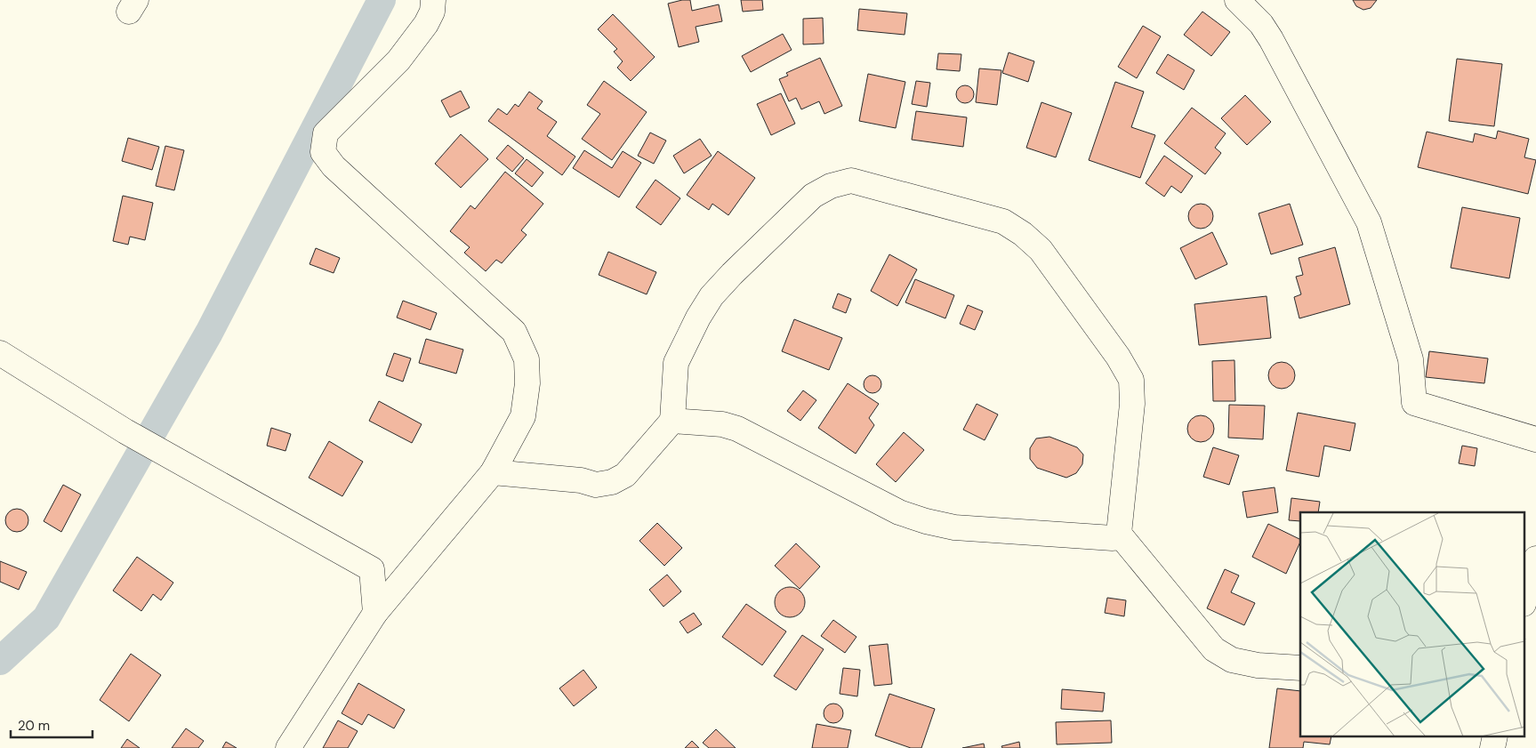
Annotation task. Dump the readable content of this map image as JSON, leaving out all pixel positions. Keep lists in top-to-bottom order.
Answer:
{
  "scale_bar": "20 m"
}
